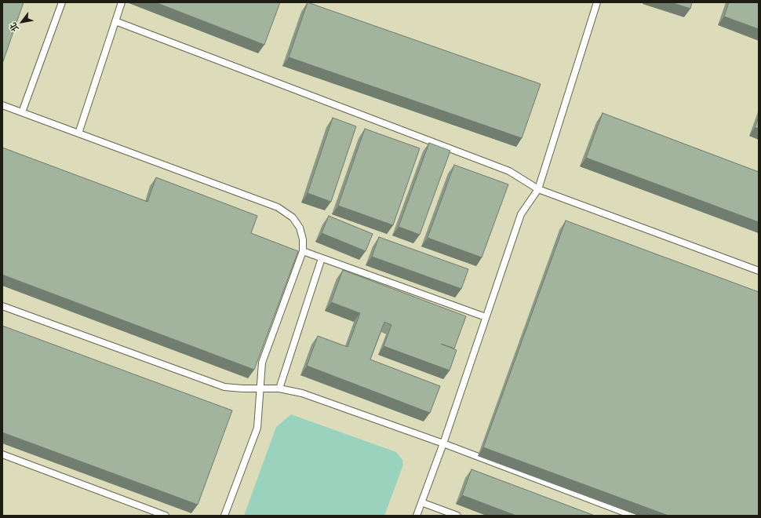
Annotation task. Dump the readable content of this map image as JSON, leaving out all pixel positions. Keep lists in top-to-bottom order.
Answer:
{
  "north": "bottom left"
}
